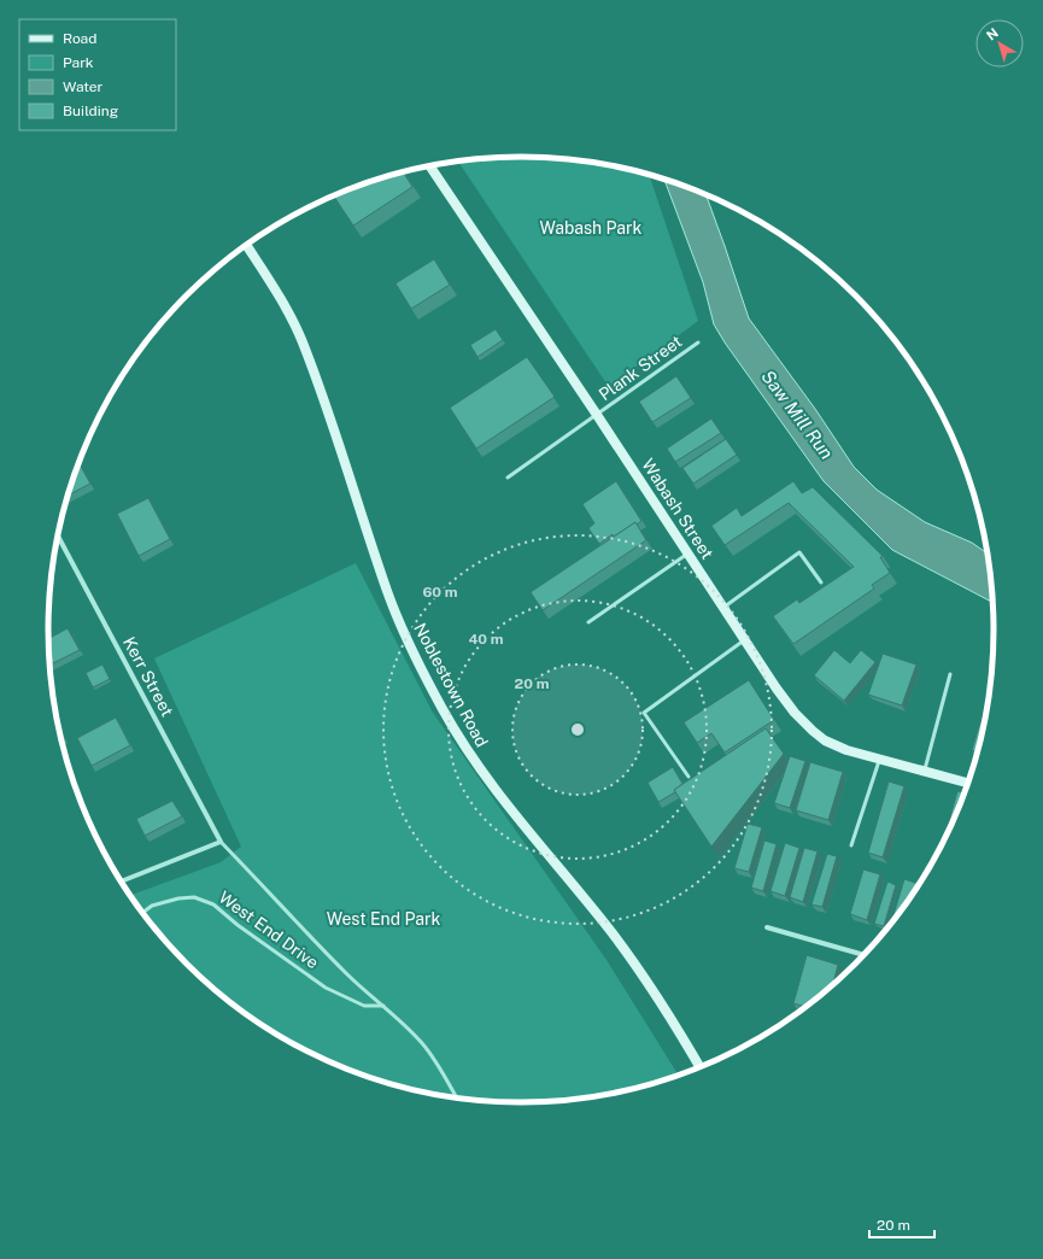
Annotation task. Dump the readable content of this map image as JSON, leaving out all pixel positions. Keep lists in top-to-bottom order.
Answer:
{
  "streets": {
    "main road": ["Wabash Street", "Noblestown Road"],
    "street": ["Kerr Street"],
    "lane": ["Plank Street", "West End Drive"]
  },
  "crossings": [
    ["Plank Street", "Wabash Street"],
    ["Kerr Street", "West End Drive"]
  ],
  "water": ["Saw Mill Run"],
  "parks": ["Wabash Park", "West End Park"],
  "legend": [
    "Road",
    "Park",
    "Water",
    "Building"
  ],
  "scale_bar": "20 m",
  "north": "top left",
  "rings": ["60 m", "40 m", "20 m"]
}
